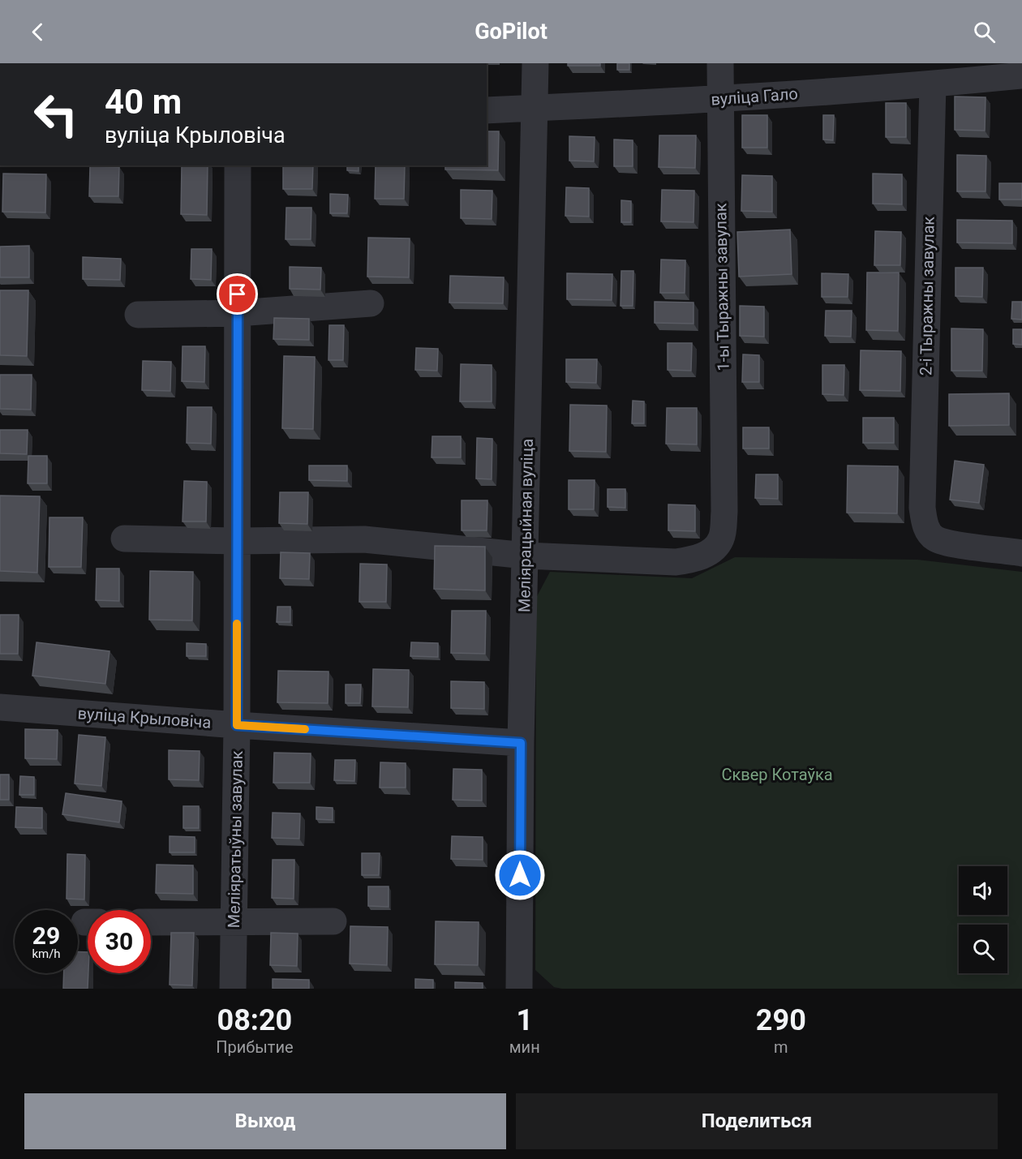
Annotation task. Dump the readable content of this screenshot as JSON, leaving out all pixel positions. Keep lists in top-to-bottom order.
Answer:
{
  "streets": {
    "street": [
      "вуліца Гало",
      "1-ы Тыражны завулак",
      "2-і Тыражны завулак",
      "Меліярацыйная вуліца",
      "вуліца Крыловіча",
      "Меліяратыўны завулак"
    ]
  },
  "crossings": [
    ["вуліца Гало", "1-ы Тыражны завулак"],
    ["вуліца Гало", "2-і Тыражны завулак"],
    ["вуліца Гало", "Меліярацыйная вуліца"],
    ["1-ы Тыражны завулак", "Меліярацыйная вуліца"],
    ["1-ы Тыражны завулак", "Меліяратыўны завулак"],
    ["Меліярацыйная вуліца", "вуліца Крыловіча"],
    ["вуліца Крыловіча", "Меліяратыўны завулак"]
  ],
  "parks": ["Сквер Котаўка"],
  "page": {
    "header": "GoPilot",
    "turn": ["40 m", "вуліца Крыловіча"],
    "speed": "29 km/h",
    "limit": "30",
    "eta": [
      "08:20",
      "Прибытие",
      "1",
      "мин",
      "290",
      "m"
    ],
    "buttons": ["Выход", "Поделиться"]
  }
}
